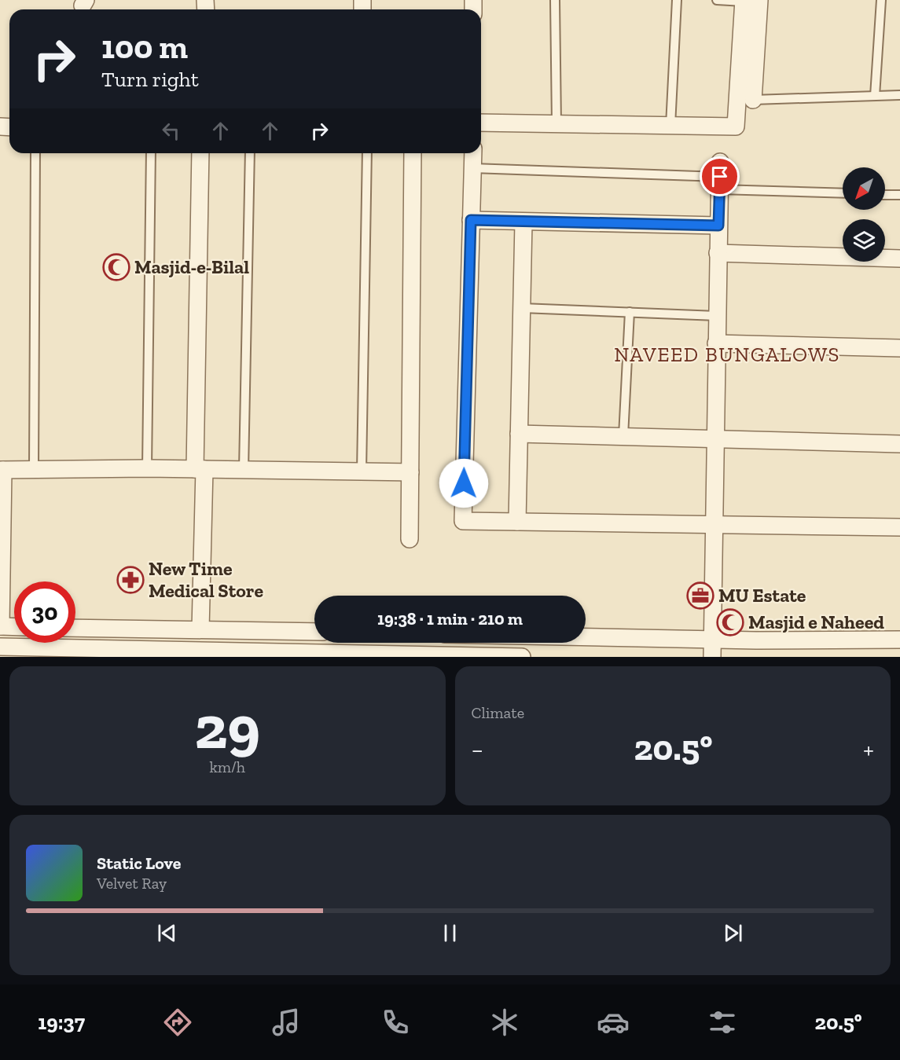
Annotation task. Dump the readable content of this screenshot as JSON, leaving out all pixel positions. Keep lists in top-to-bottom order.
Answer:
{
  "districts": ["NAVEED BUNGALOWS"],
  "places": {
    "mosque": ["Masjid-e-Bilal", "Masjid e Naheed"],
    "pharmacy": ["New Time Medical Store"],
    "office": ["MU Estate"]
  },
  "north": "bottom left",
  "page": {
    "turn": ["100 m", "Turn right"],
    "limit": "30",
    "trip": "19:38 · 1 min · 210 m",
    "tile": [
      ["29", "km/h"],
      "Climate"
    ],
    "heat": ["−", "20.5°", "+"],
    "song": ["Static Love", "Velvet Ray"],
    "tabs": ["19:37", "20.5°"]
  }
}
